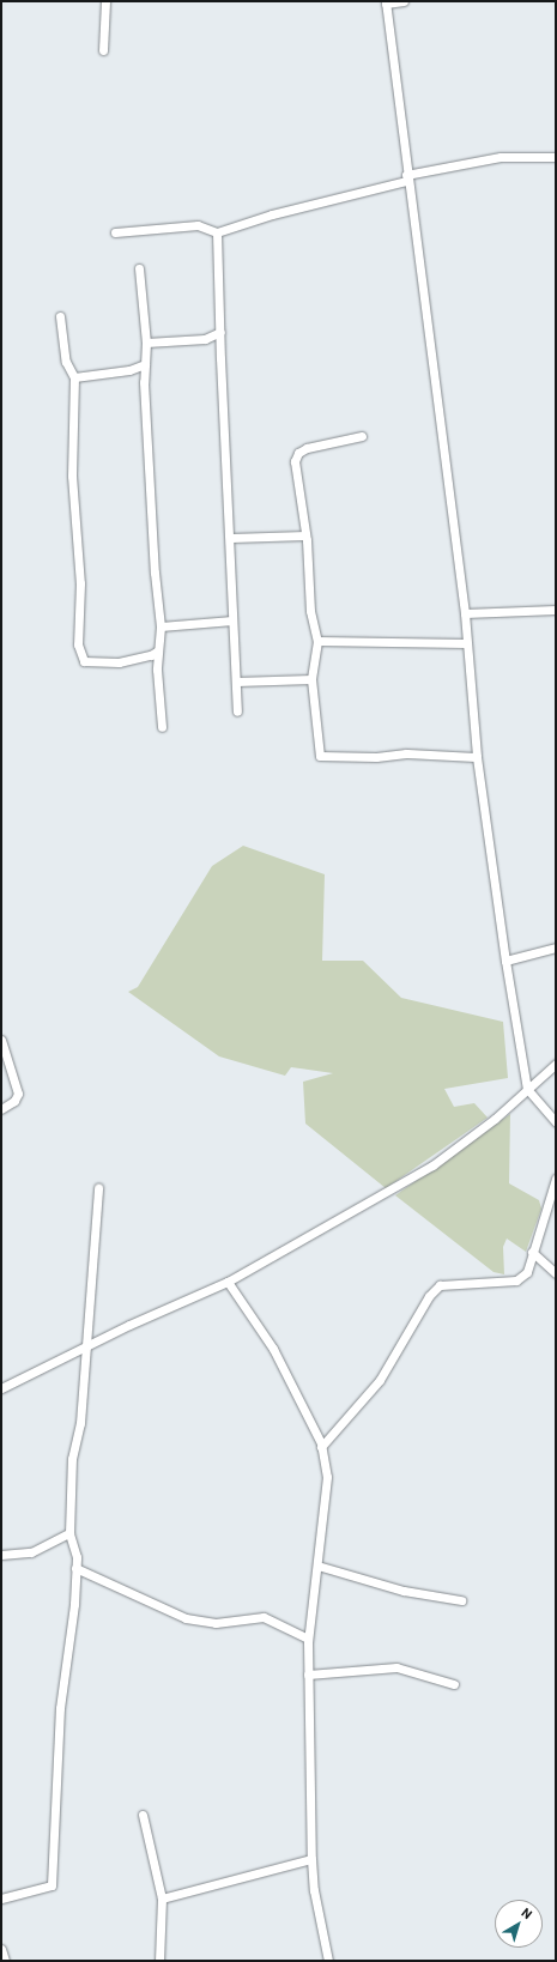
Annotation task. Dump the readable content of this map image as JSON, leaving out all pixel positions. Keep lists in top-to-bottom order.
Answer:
{
  "north": "top right"
}
